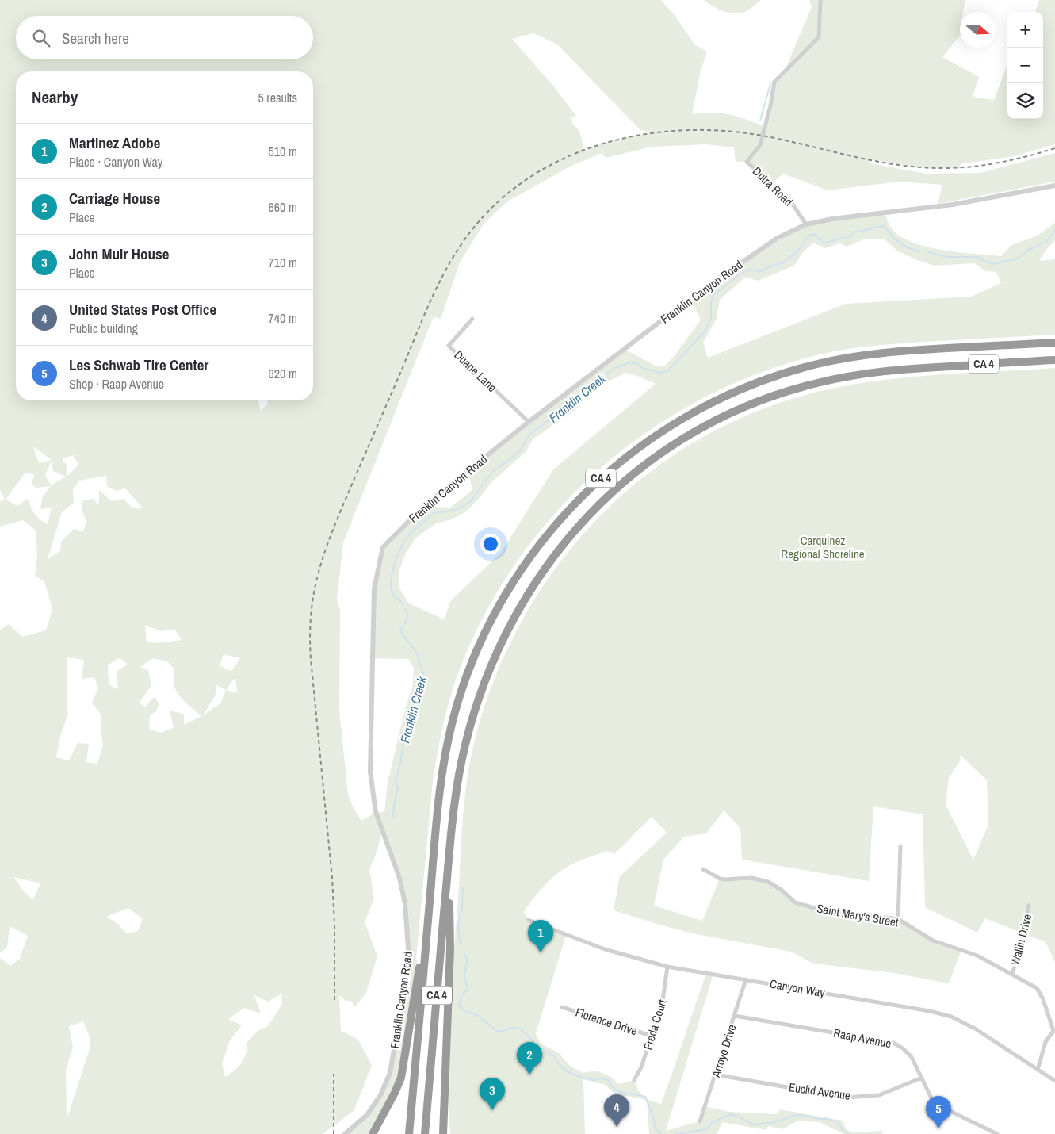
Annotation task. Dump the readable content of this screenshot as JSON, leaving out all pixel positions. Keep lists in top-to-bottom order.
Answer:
{
  "streets": {
    "highway": ["CA 4"],
    "street": [
      "Dutra Road",
      "Franklin Canyon Road",
      "Duane Lane",
      "Saint Mary's Street",
      "Wallin Drive",
      "Canyon Way",
      "Florence Drive",
      "Freda Court",
      "Raap Avenue",
      "Arroyo Drive",
      "Euclid Avenue"
    ]
  },
  "crossings": [
    ["Dutra Road", "Franklin Canyon Road"],
    ["Franklin Canyon Road", "Duane Lane"],
    ["Saint Mary's Street", "Wallin Drive"],
    ["Saint Mary's Street", "Canyon Way"],
    ["Canyon Way", "Freda Court"],
    ["Canyon Way", "Arroyo Drive"],
    ["Florence Drive", "Freda Court"],
    ["Raap Avenue", "Arroyo Drive"],
    ["Raap Avenue", "Euclid Avenue"],
    ["Arroyo Drive", "Euclid Avenue"]
  ],
  "water": ["Franklin Creek"],
  "parks": ["Carquinez Regional Shoreline"],
  "north": "right",
  "page": {
    "map_buttons": ["+", "−"],
    "search": "Search here",
    "heading": ["Nearby", "5 results"],
    "list": [
      {
        "mark": "1",
        "name": "Martinez Adobe",
        "note": "Place · Canyon Way",
        "value": "510 m"
      },
      {
        "mark": "2",
        "name": "Carriage House",
        "note": "Place",
        "value": "660 m"
      },
      {
        "mark": "3",
        "name": "John Muir House",
        "note": "Place",
        "value": "710 m"
      },
      {
        "mark": "4",
        "name": "United States Post Office",
        "note": "Public building",
        "value": "740 m"
      },
      {
        "mark": "5",
        "name": "Les Schwab Tire Center",
        "note": "Shop · Raap Avenue",
        "value": "920 m"
      }
    ],
    "pins": [
      "1",
      "2",
      "3",
      "4",
      "5"
    ]
  }
}
